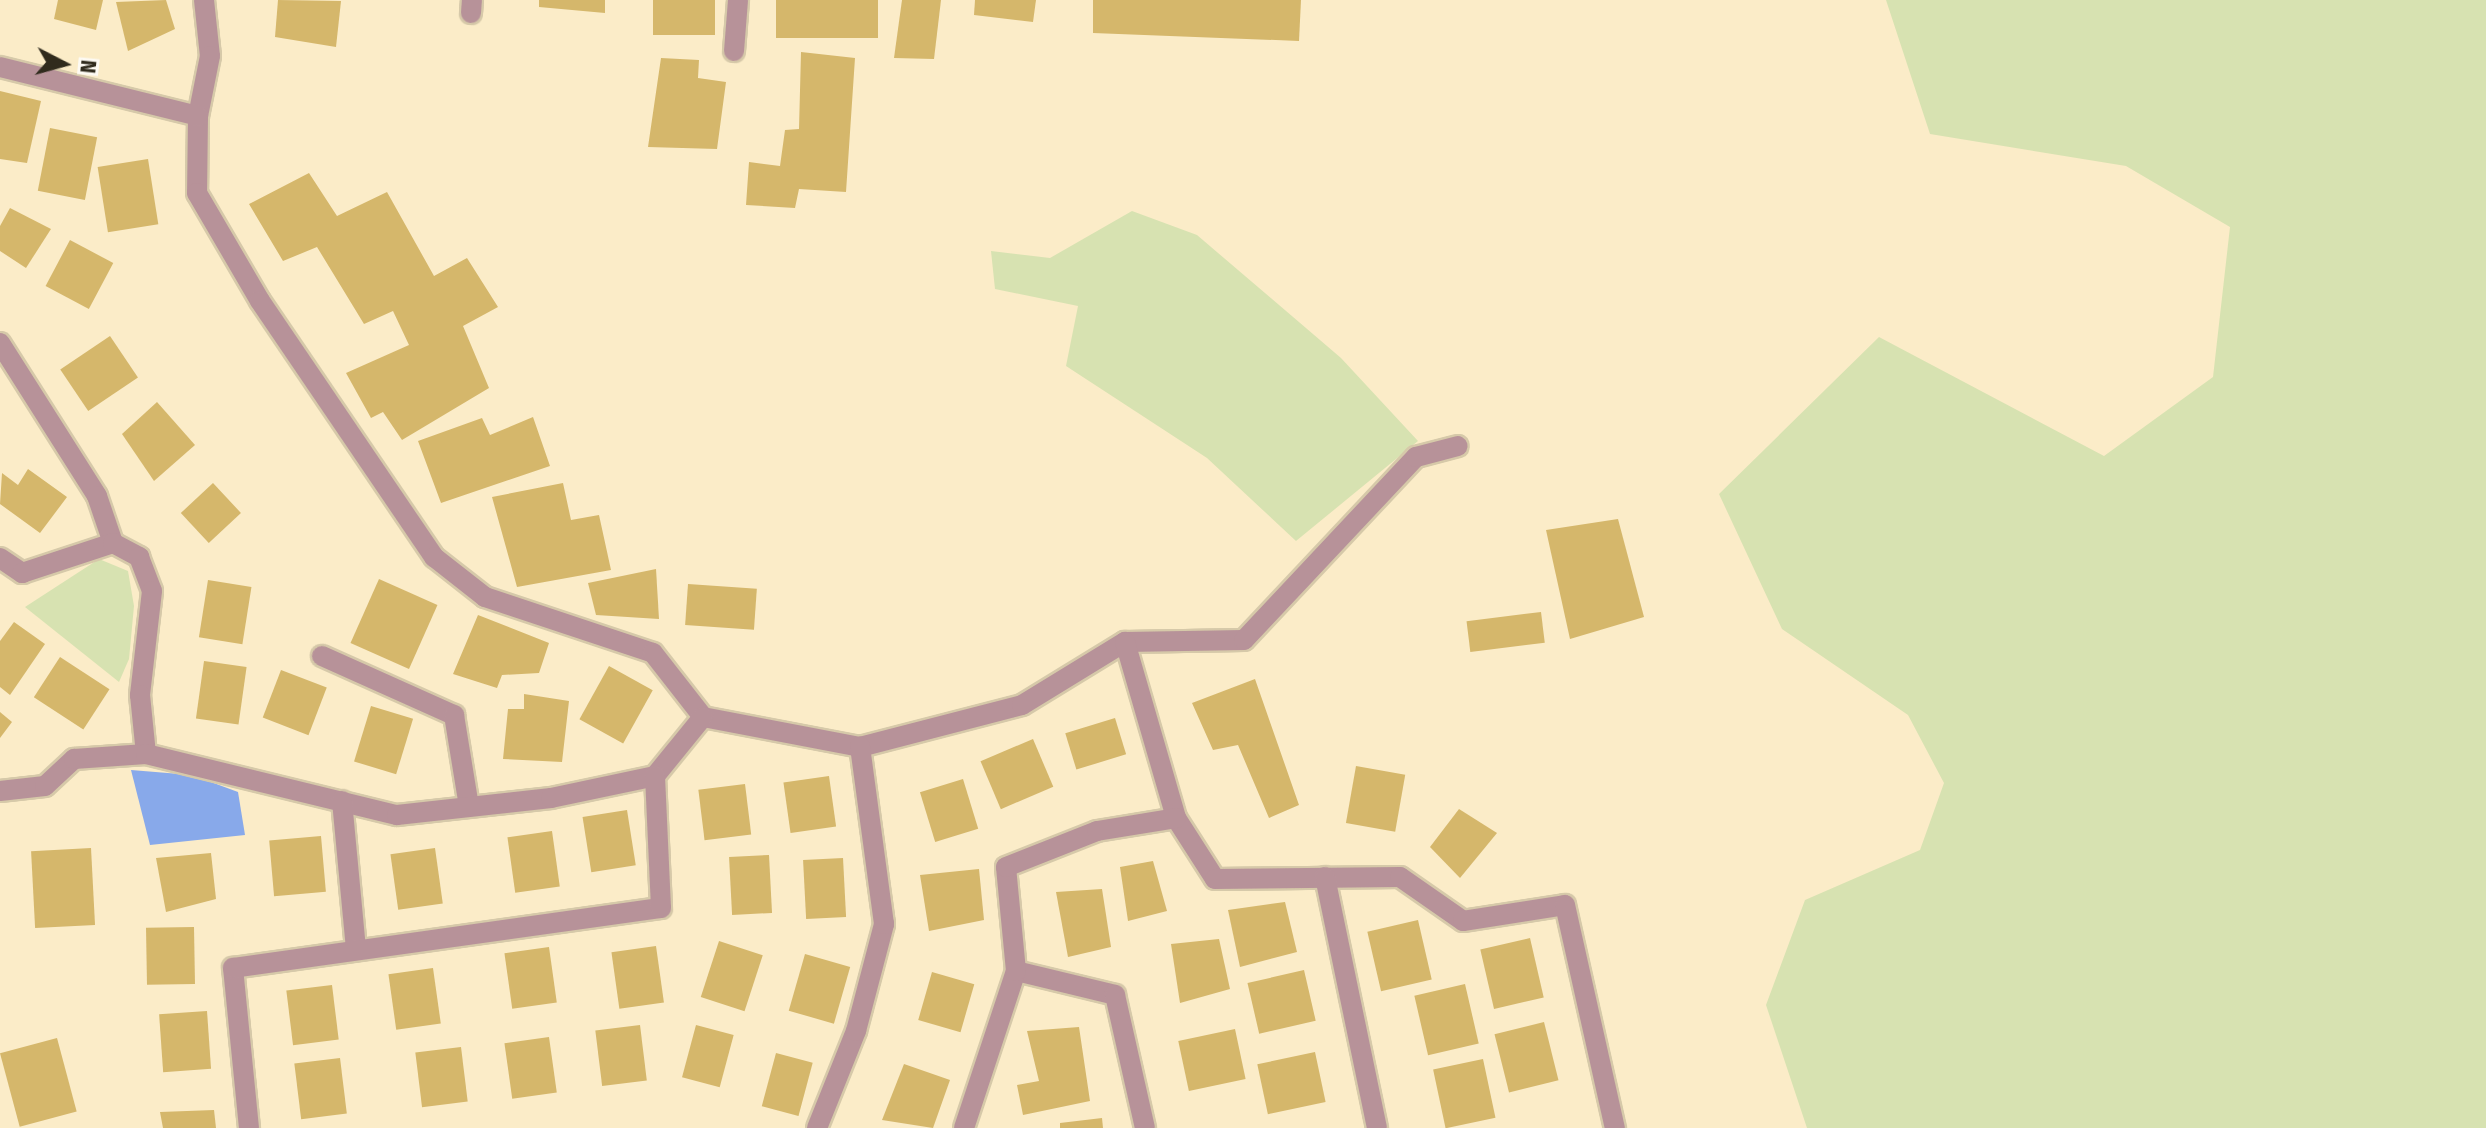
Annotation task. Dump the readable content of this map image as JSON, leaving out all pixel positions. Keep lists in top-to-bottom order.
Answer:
{
  "north": "right"
}
